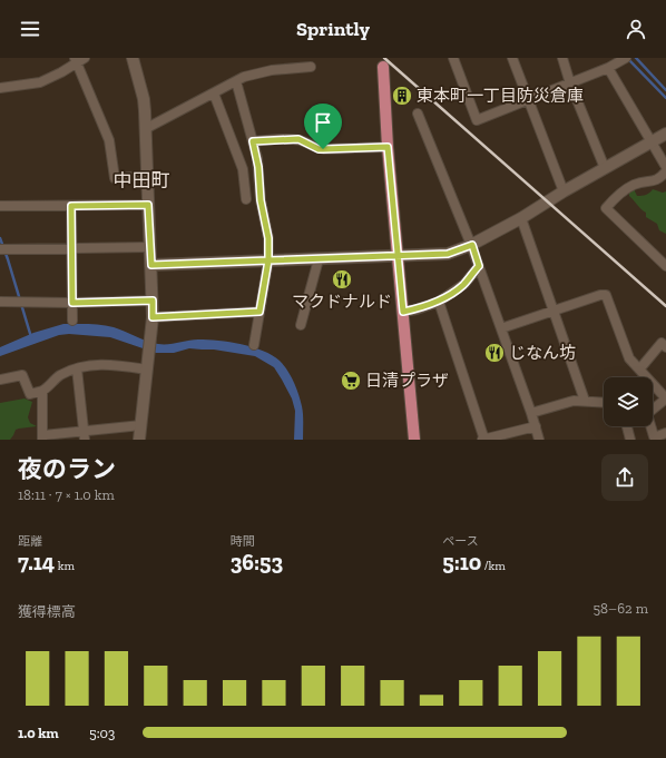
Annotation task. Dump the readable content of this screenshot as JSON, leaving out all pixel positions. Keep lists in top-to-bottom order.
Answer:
{
  "districts": ["中田町"],
  "places": {
    "building": ["東本町一丁目防災倉庫"],
    "restaurant": ["マクドナルド", "じなん坊"],
    "supermarket": ["日清プラザ"]
  },
  "page": {
    "header": "Sprintly",
    "heading": ["夜のラン", "18:11 · 7 × 1.0 km"],
    "stats": [
      ["距離", "7.14 km"],
      ["時間", "36:53"],
      ["ペース", "5:10 /km"]
    ],
    "chart": ["獲得標高", "58–62 m"],
    "list": [
      {
        "name": "1.0 km",
        "note": "5:03"
      }
    ]
  }
}
